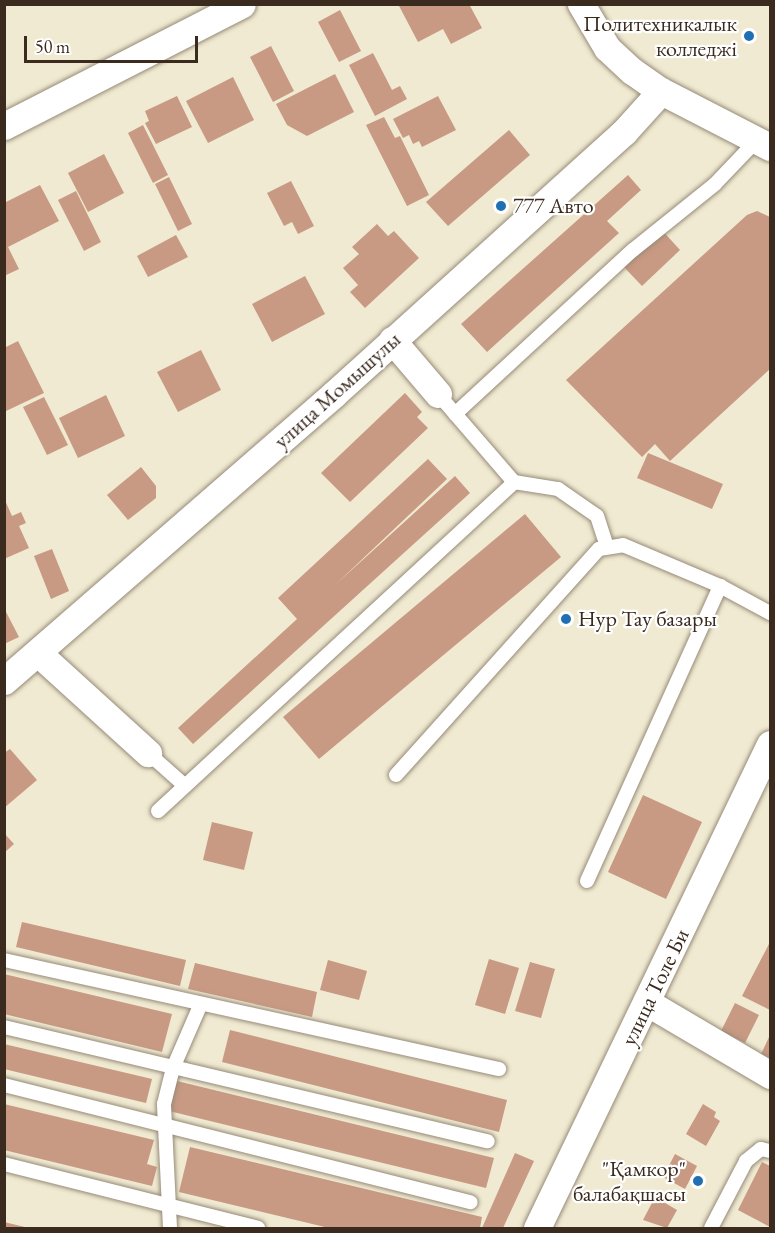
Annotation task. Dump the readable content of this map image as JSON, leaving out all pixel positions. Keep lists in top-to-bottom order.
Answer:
{
  "streets": {
    "street": ["улица Момышулы", "улица Толе Би"]
  },
  "places": [
    "Политехникалык колледжі",
    "777 Авто",
    "Нур Тау базары",
    "\"Қамкор\" балабақшасы"
  ],
  "scale_bar": "50 m"
}
